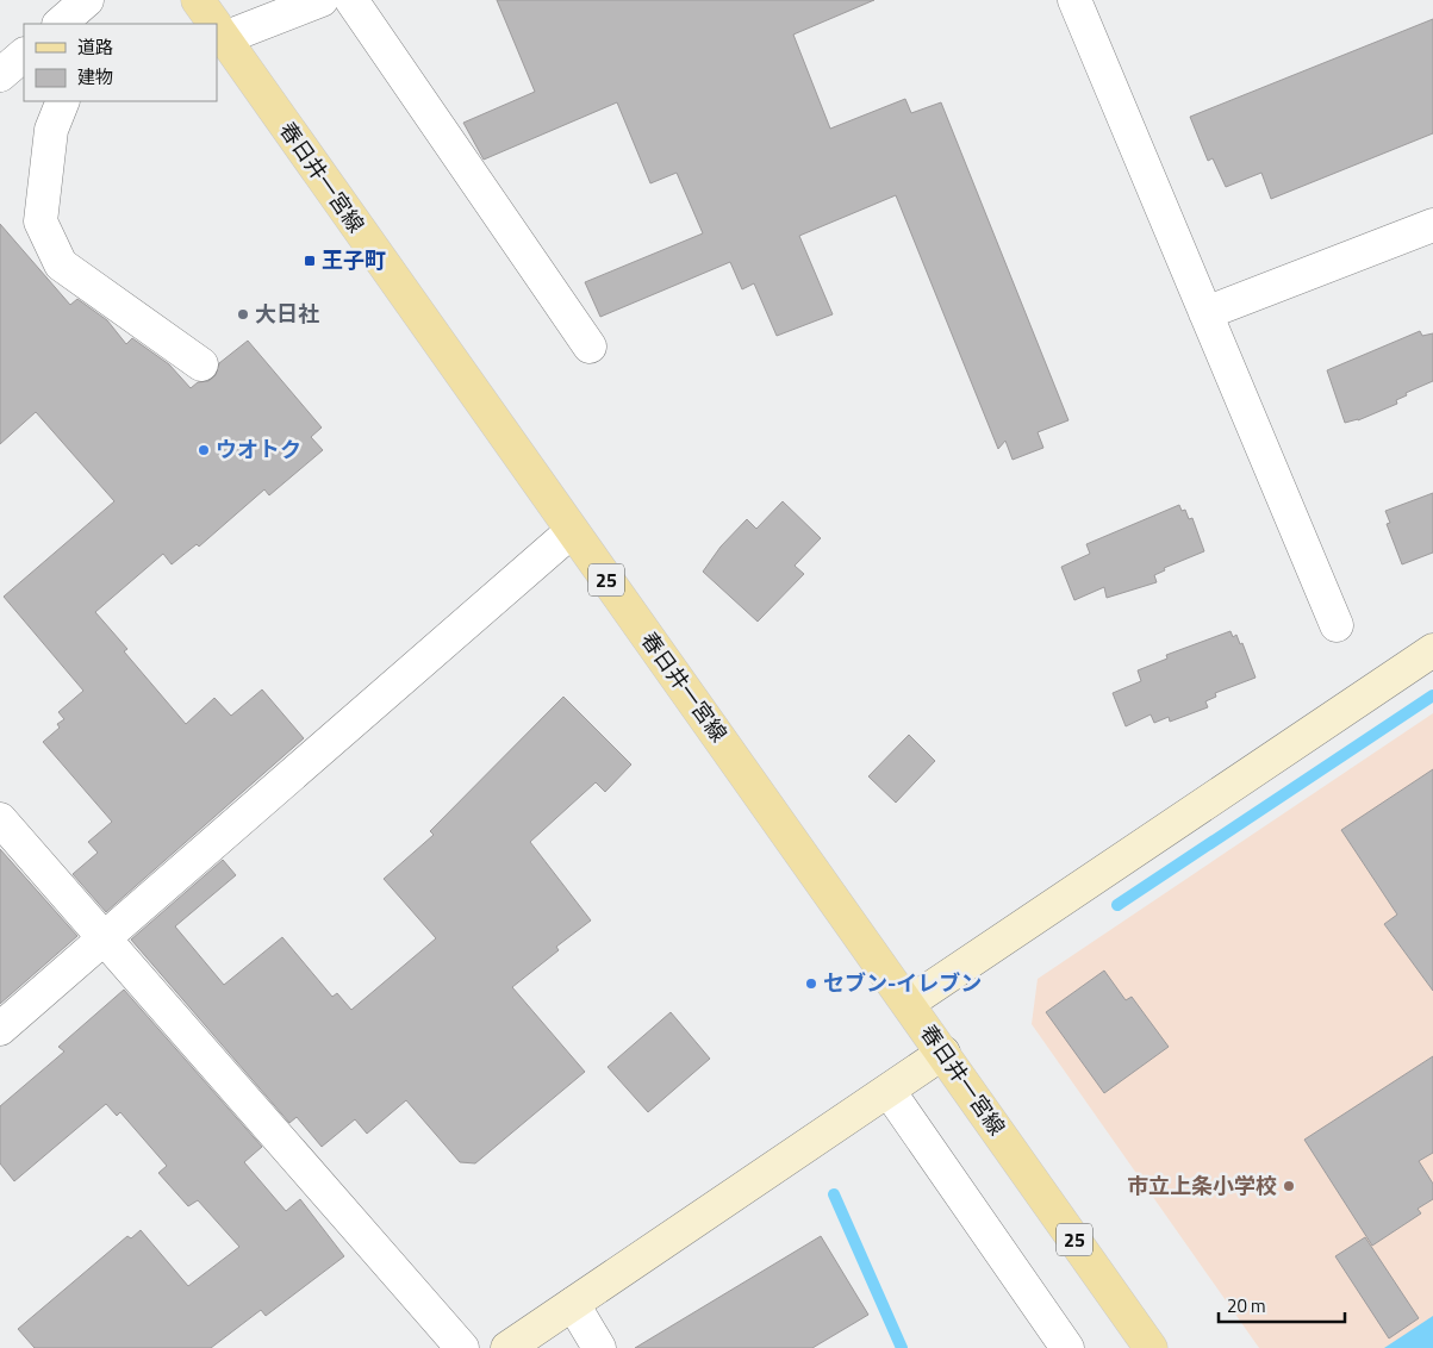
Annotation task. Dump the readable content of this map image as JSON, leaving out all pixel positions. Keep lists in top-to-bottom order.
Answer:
{
  "streets": {
    "main road": ["春日井一宮線", "25"]
  },
  "places": {
    "transit": ["王子町"],
    "other": [
      "大日社",
      "ウオトク",
      "セブン-イレブン",
      "市立上条小学校"
    ]
  },
  "legend": ["道路", "建物"],
  "scale_bar": "20 m"
}
